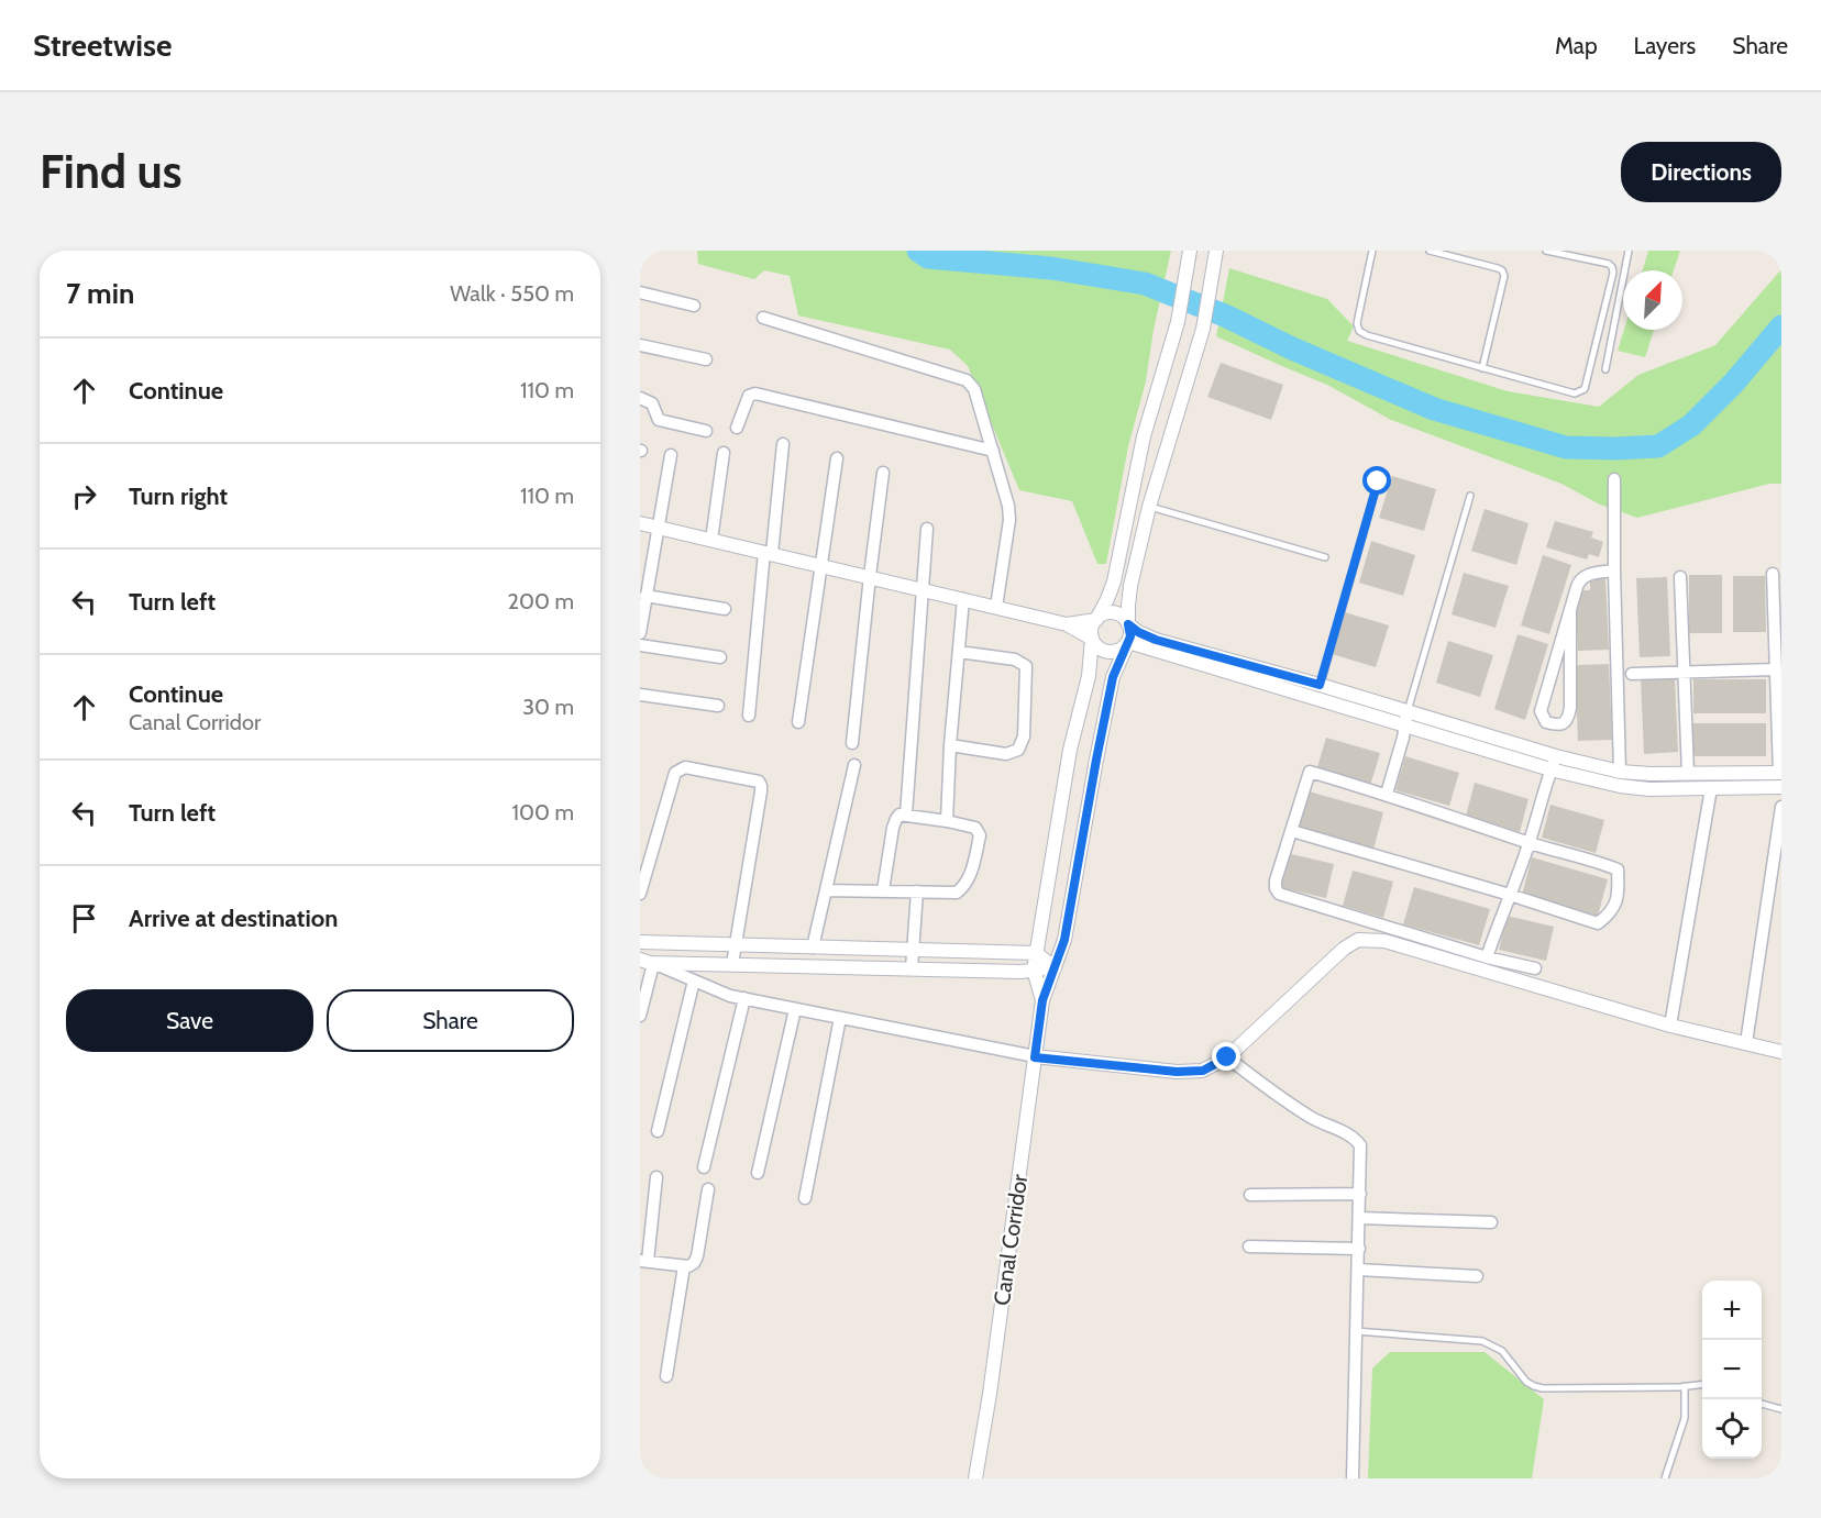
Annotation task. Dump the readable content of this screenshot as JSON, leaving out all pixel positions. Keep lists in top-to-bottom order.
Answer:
{
  "streets": {
    "street": ["Canal Corridor"]
  },
  "north": "top right",
  "page": {
    "header": "Streetwise",
    "nav": ["Map", "Layers", "Share"],
    "buttons": [
      "Directions",
      ["Save", "Share"]
    ],
    "title": "Find us",
    "heading": ["7 min", "Walk · 550 m"],
    "list": [
      ["Continue", "110 m"],
      ["Turn right", "110 m"],
      ["Turn left", "200 m"],
      ["Continue", "Canal Corridor", "30 m"],
      ["Turn left", "100 m"],
      "Arrive at destination"
    ],
    "map_buttons": ["+", "−"]
  }
}
